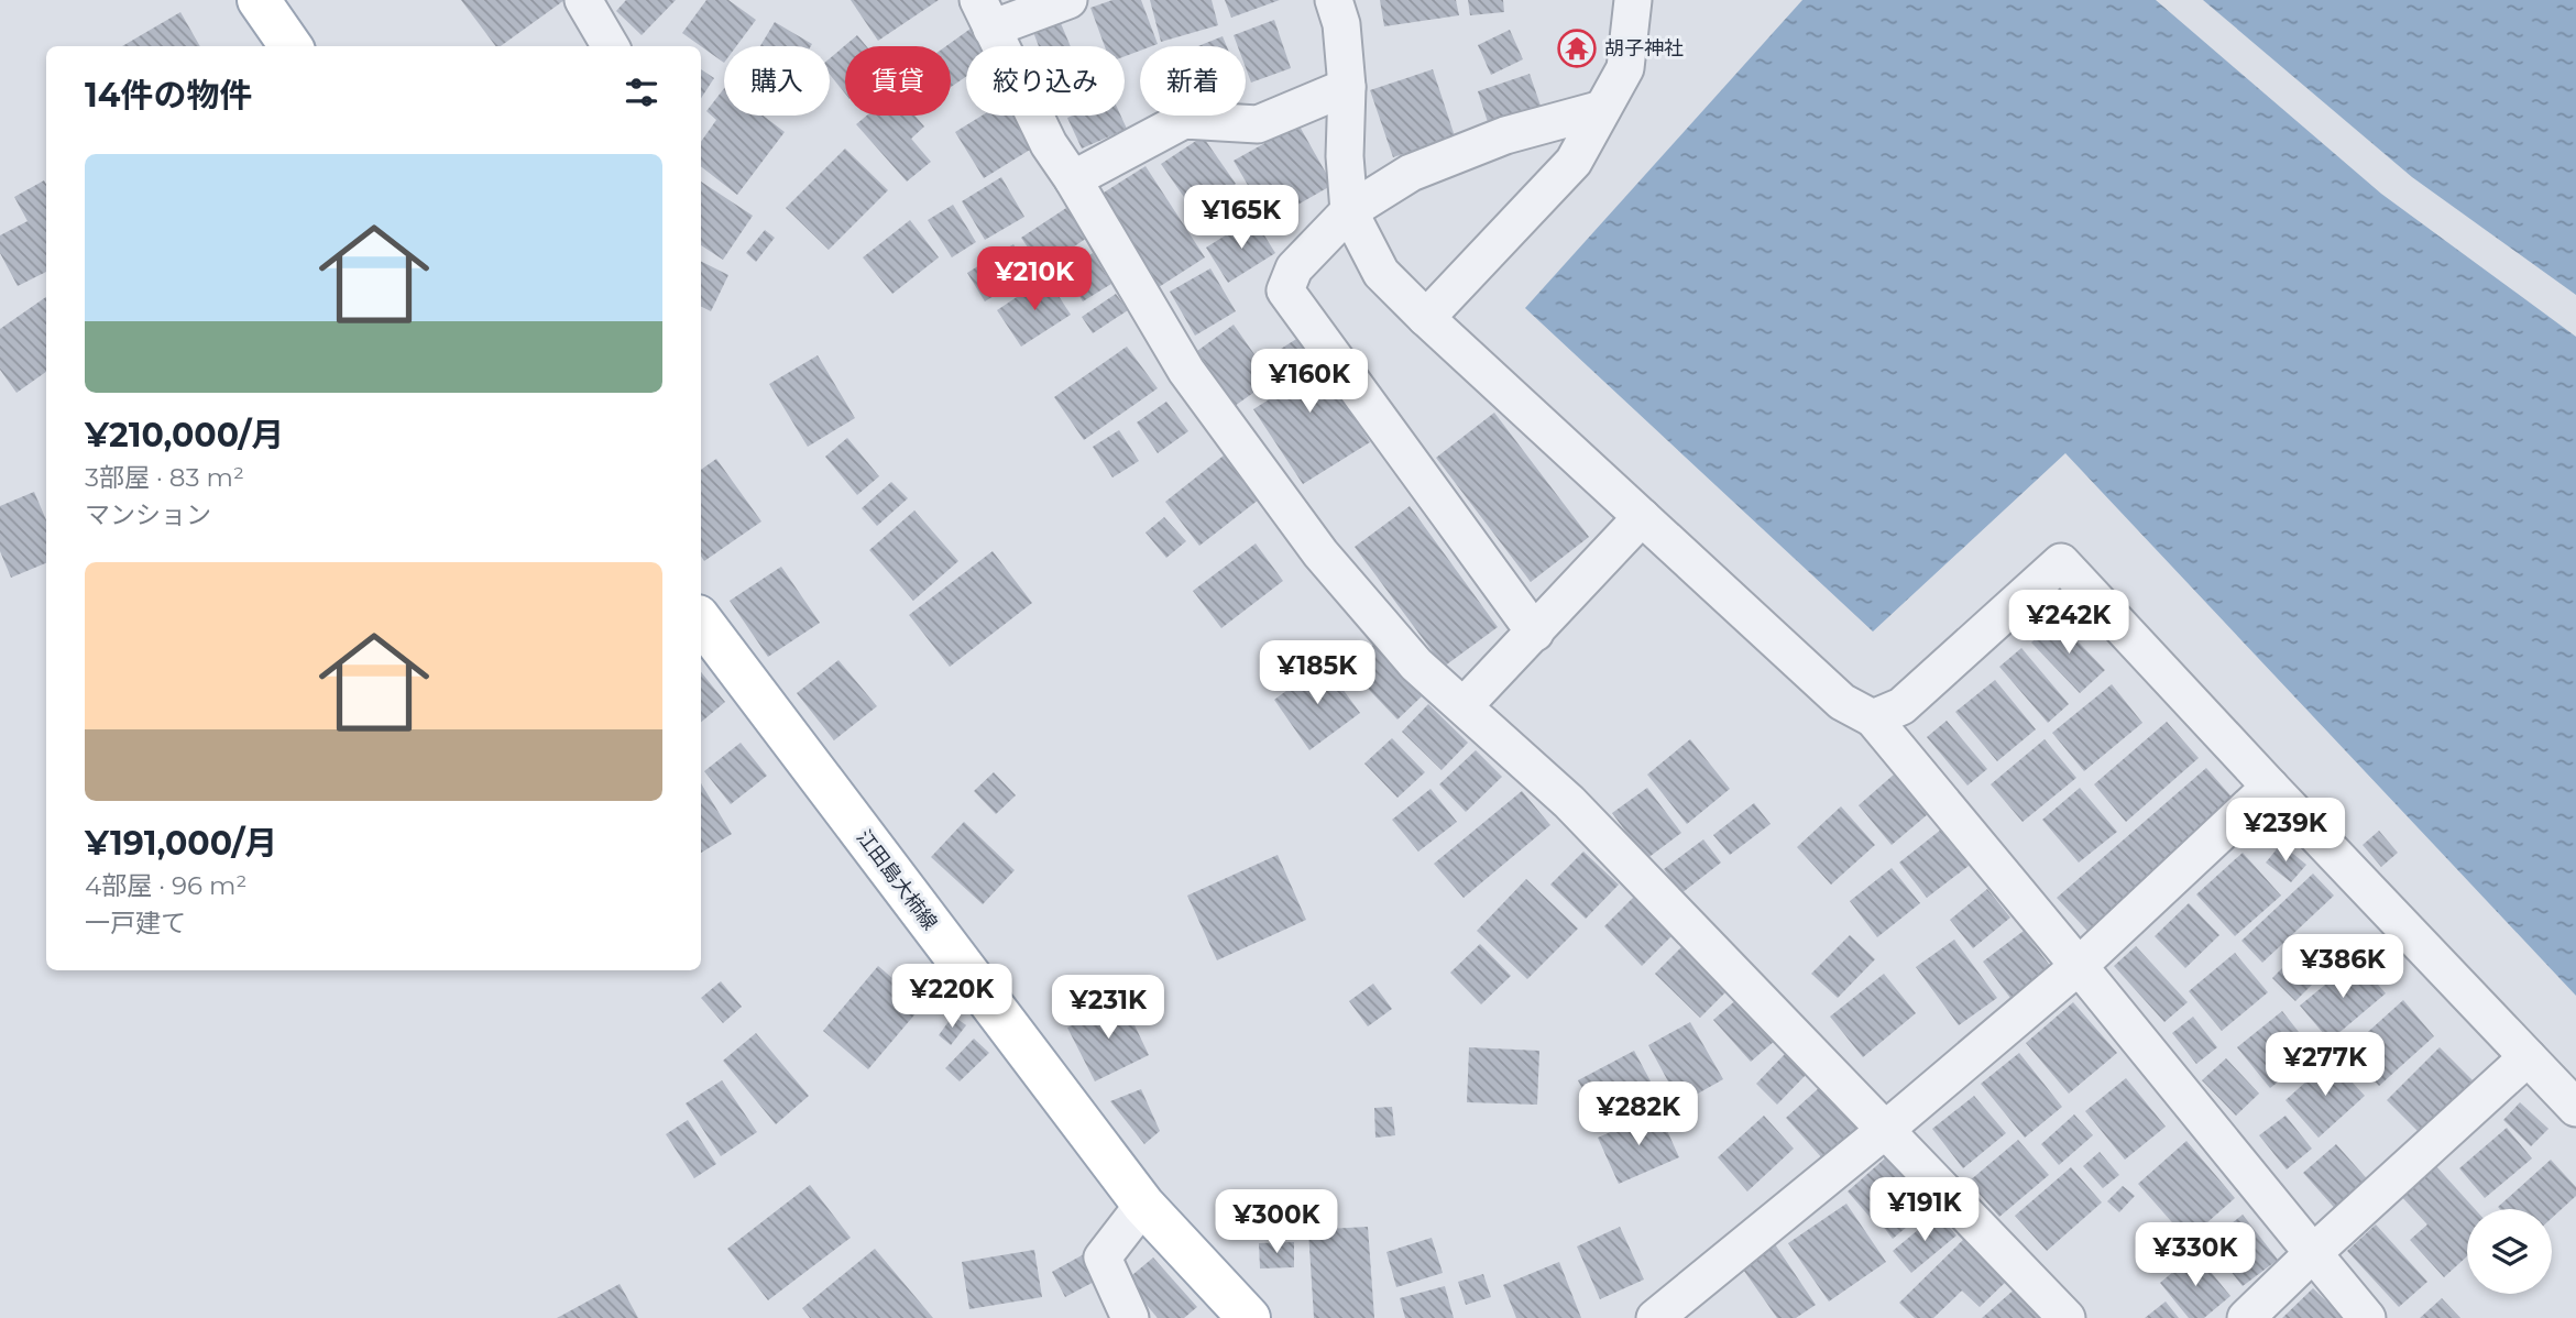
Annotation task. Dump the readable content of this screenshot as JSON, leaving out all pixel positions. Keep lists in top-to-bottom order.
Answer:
{
  "streets": {
    "main road": ["江田島大柿線"]
  },
  "places": {
    "temple": ["胡子神社"]
  },
  "page": {
    "chip": [
      "購入",
      "賃貸",
      "絞り込み",
      "新着"
    ],
    "heading": "14件の物件",
    "list": [
      {
        "name": "¥210,000/月",
        "note": "3部屋 · 83 m² · マンション"
      },
      {
        "name": "¥191,000/月",
        "note": "4部屋 · 96 m² · 一戸建て"
      }
    ],
    "price": [
      "¥165K",
      "¥210K",
      "¥160K",
      "¥242K",
      "¥185K",
      "¥239K",
      "¥386K",
      "¥220K",
      "¥231K",
      "¥277K",
      "¥282K",
      "¥191K",
      "¥300K",
      "¥330K"
    ]
  }
}
